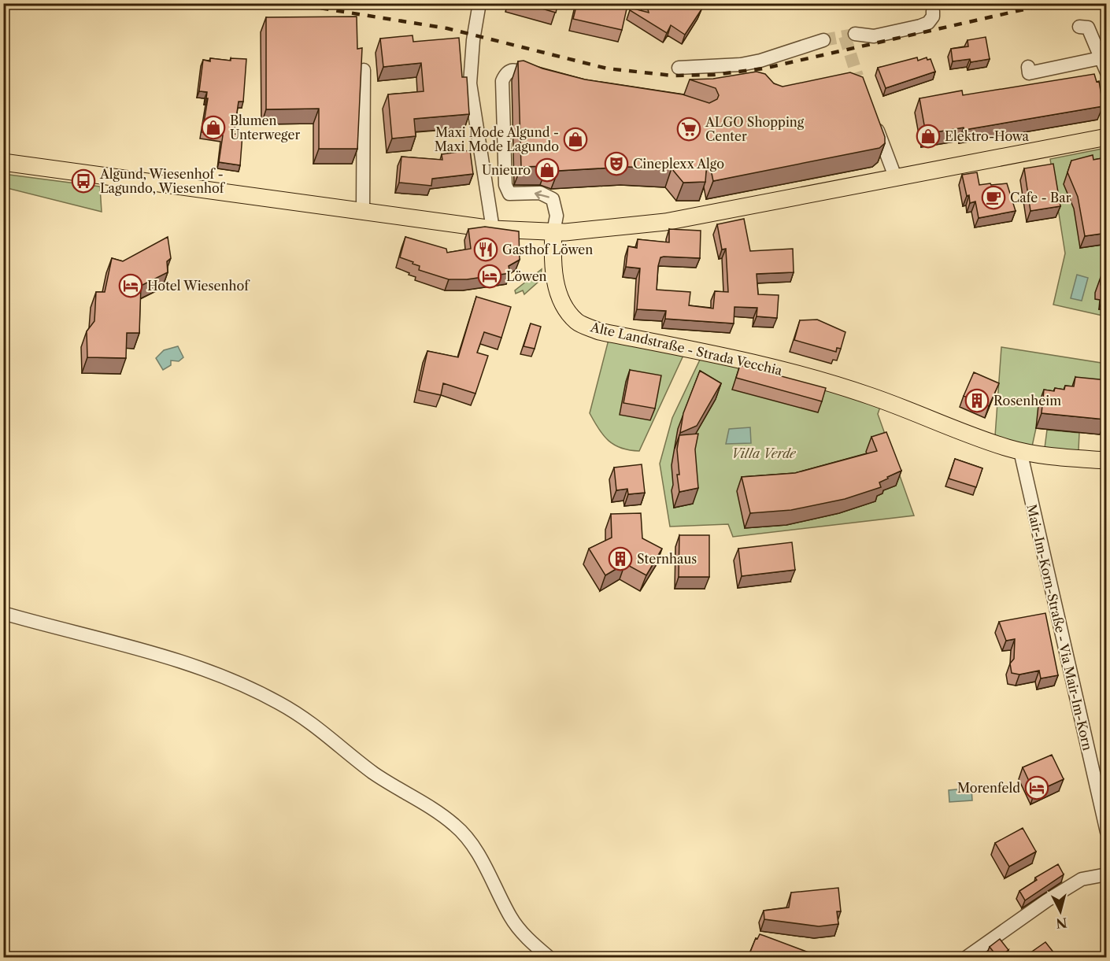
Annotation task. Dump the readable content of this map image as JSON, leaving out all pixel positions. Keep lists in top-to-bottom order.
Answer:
{
  "streets": {
    "main road": ["Alte Landstraße - Strada Vecchia"],
    "street": ["Mair-Im-Korn-Straße - Via Mair-Im-Korn"]
  },
  "crossings": [
    ["Alte Landstraße - Strada Vecchia", "Mair-Im-Korn-Straße - Via Mair-Im-Korn"]
  ],
  "parks": ["Villa Verde"],
  "places": {
    "shop": [
      "Blumen Unterweger",
      "Elektro-Howa",
      "Maxi Mode Algund - Maxi Mode Lagundo",
      "Unieuro"
    ],
    "supermarket": ["ALGO Shopping Center"],
    "theatre": ["Cineplexx Algo"],
    "bus stop": ["Algund, Wiesenhof - Lagundo, Wiesenhof"],
    "cafe": ["Cafe - Bar"],
    "restaurant": ["Gasthof Löwen"],
    "hotel": ["Löwen", "Hotel Wiesenhof", "Morenfeld"],
    "building": ["Rosenheim", "Sternhaus"]
  },
  "north": "bottom"
}
